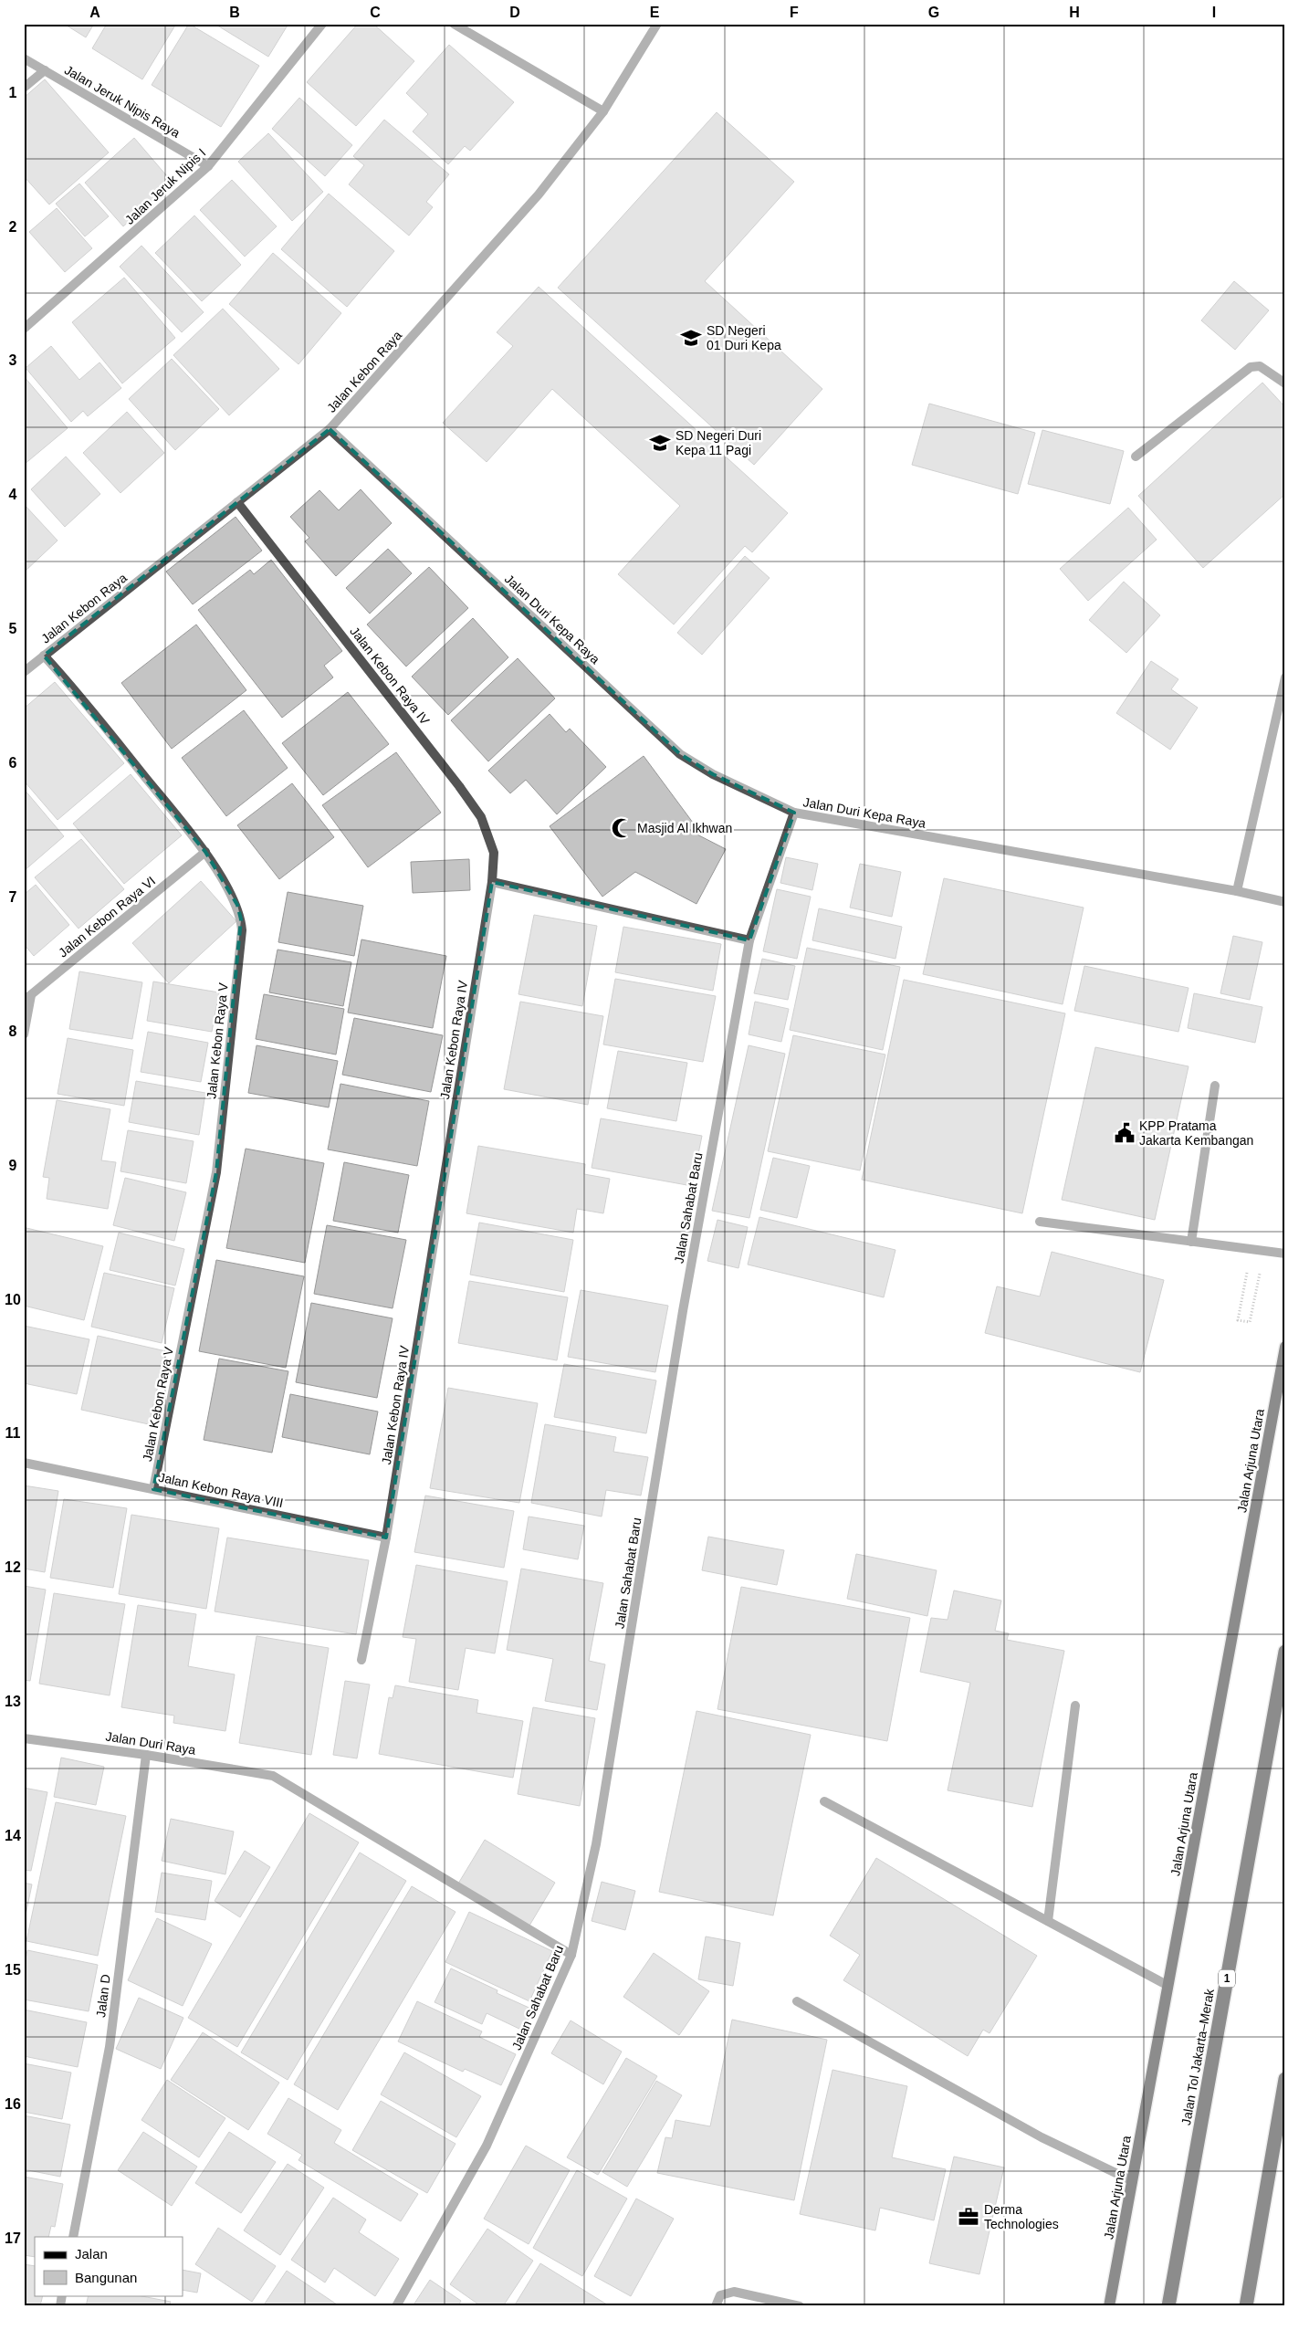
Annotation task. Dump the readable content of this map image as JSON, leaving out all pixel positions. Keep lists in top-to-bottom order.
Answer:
{
  "streets": {
    "highway": ["1", "Jalan Tol Jakarta–Merak"],
    "main road": ["Jalan Arjuna Utara"],
    "street": [
      "Jalan Jeruk Nipis Raya",
      "Jalan Jeruk Nipis I",
      "Jalan Kebon Raya",
      "Jalan Duri Kepa Raya",
      "Jalan Kebon Raya IV",
      "Jalan Kebon Raya VI",
      "Jalan Kebon Raya V",
      "Jalan Sahabat Baru",
      "Jalan Kebon Raya VIII",
      "Jalan Duri Raya",
      "Jalan D"
    ]
  },
  "crossings": [
    ["Jalan Jeruk Nipis Raya", "Jalan Jeruk Nipis I"],
    ["Jalan Kebon Raya", "Jalan Duri Kepa Raya"],
    ["Jalan Kebon Raya", "Jalan Kebon Raya IV"],
    ["Jalan Kebon Raya", "Jalan Kebon Raya V"],
    ["Jalan Duri Kepa Raya", "Jalan Sahabat Baru"],
    ["Jalan Kebon Raya IV", "Jalan Kebon Raya VIII"],
    ["Jalan Kebon Raya VI", "Jalan Kebon Raya V"],
    ["Jalan Kebon Raya V", "Jalan Kebon Raya VIII"],
    ["Jalan Sahabat Baru", "Jalan Duri Raya"],
    ["Jalan Duri Raya", "Jalan D"]
  ],
  "places": {
    "school or university": ["SD Negeri 01 Duri Kepa", "SD Negeri Duri Kepa 11 Pagi"],
    "mosque": ["Masjid Al Ikhwan"],
    "public building": ["KPP Pratama Jakarta Kembangan"],
    "office": ["Derma Technologies"]
  },
  "legend": ["Jalan", "Bangunan"],
  "grid": {
    "columns": [
      "A",
      "B",
      "C",
      "D",
      "E",
      "F",
      "G",
      "H",
      "I"
    ],
    "rows": [
      "1",
      "2",
      "3",
      "4",
      "5",
      "6",
      "7",
      "8",
      "9",
      "10",
      "11",
      "12",
      "13",
      "14",
      "15",
      "16",
      "17"
    ]
  }
}
